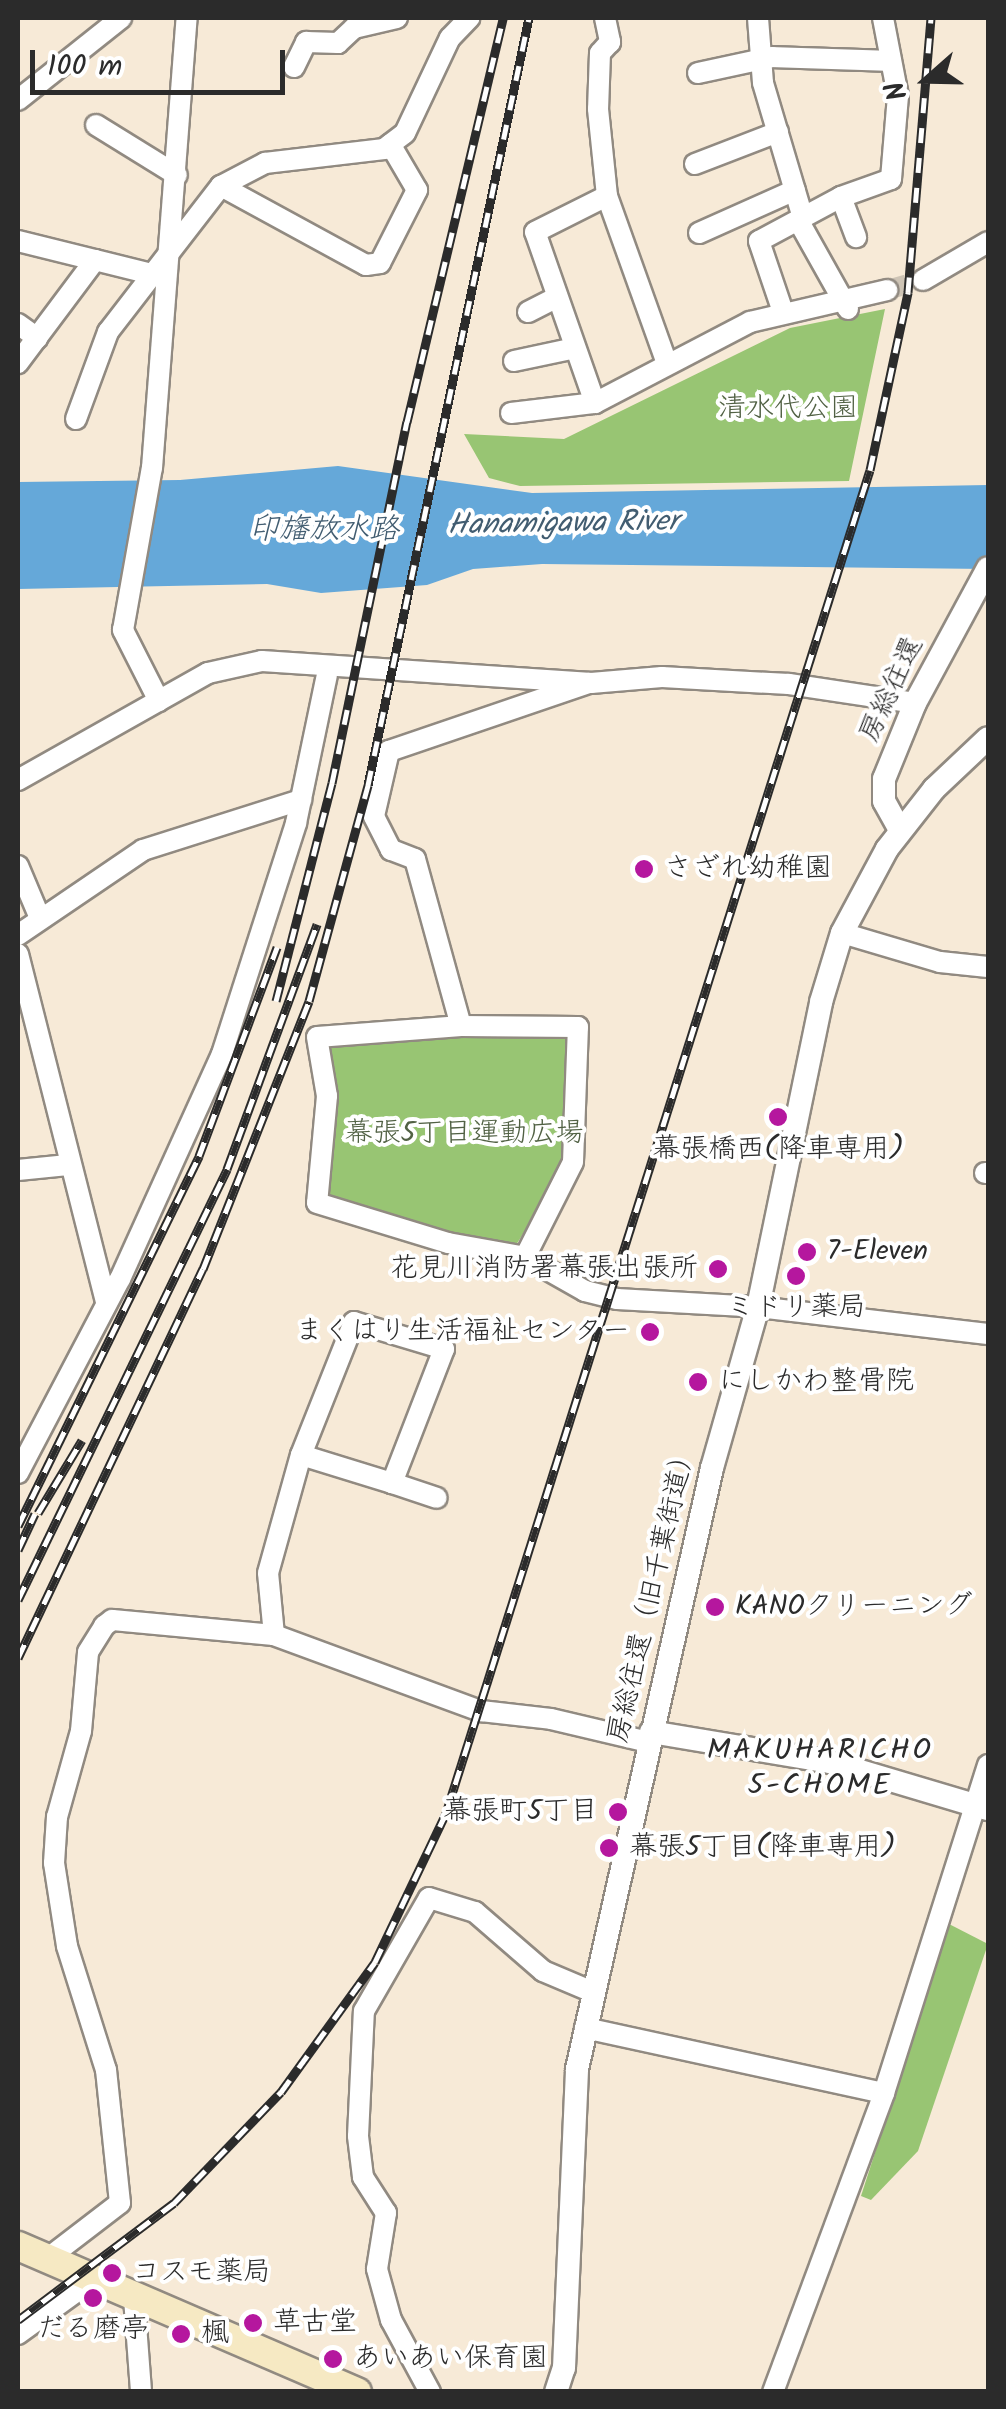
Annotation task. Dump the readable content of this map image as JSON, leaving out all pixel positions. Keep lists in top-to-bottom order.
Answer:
{
  "streets": {
    "street": ["房総往還", "房総往還（旧千葉街道）"]
  },
  "crossings": [
    ["房総往還", "房総往還（旧千葉街道）"]
  ],
  "districts": ["MAKUHARICHO 5-CHOME"],
  "water": ["Hanamigawa River", "印旛放水路"],
  "parks": ["清水代公園", "幕張5丁目運動広場"],
  "places": [
    "さざれ幼稚園",
    "幕張橋西(降車専用)",
    "7-Eleven",
    "花見川消防署幕張出張所",
    "ミドリ薬局",
    "まくはり生活福祉センター",
    "にしかわ整骨院",
    "KANOクリーニング",
    "幕張町5丁目",
    "幕張5丁目(降車専用)",
    "コスモ薬局",
    "だる磨亭",
    "草古堂",
    "楓",
    "あいあい保育園"
  ],
  "scale_bar": "100 m",
  "north": "left"
}
